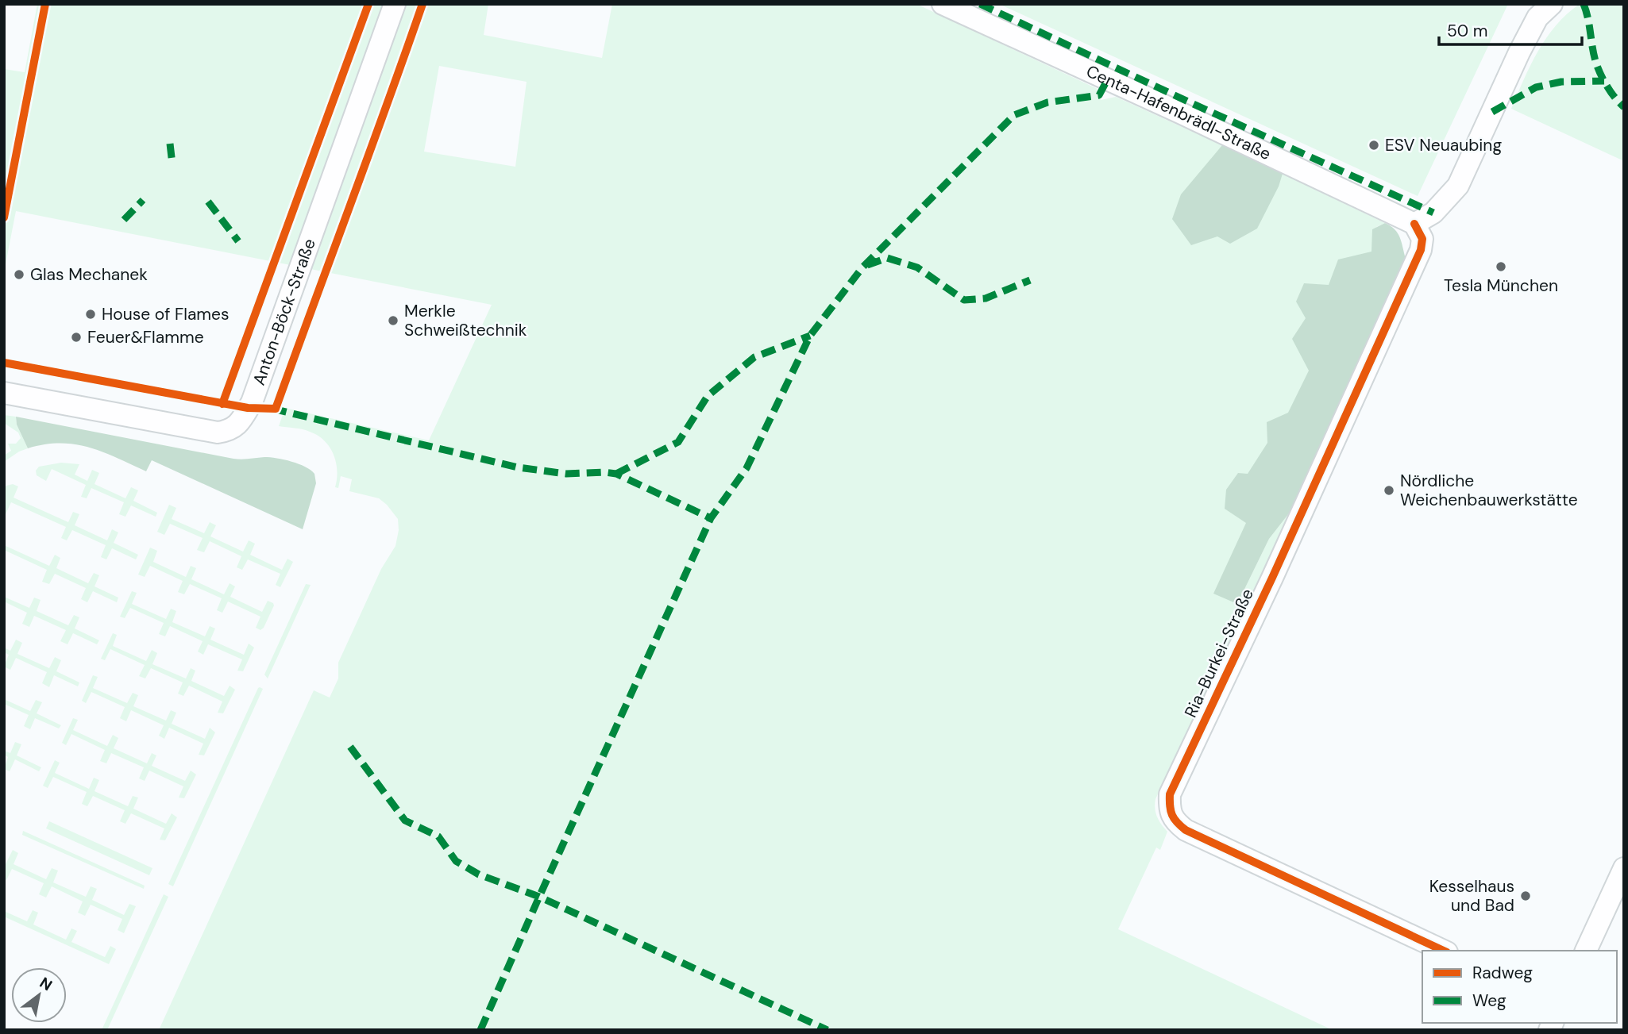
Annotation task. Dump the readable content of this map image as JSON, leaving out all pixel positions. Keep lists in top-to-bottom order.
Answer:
{
  "streets": {
    "street": ["Centa-Hafenbrädl-Straße", "Anton-Böck-Straße", "Ria-Burkei-Straße"]
  },
  "crossings": [
    ["Centa-Hafenbrädl-Straße", "Ria-Burkei-Straße"]
  ],
  "places": [
    "ESV Neuaubing",
    "Tesla München",
    "Glas Mechanek",
    "House of Flames",
    "Merkle Schweißtechnik",
    "Feuer&Flamme",
    "Nördliche Weichenbauwerkstätte",
    "Kesselhaus und Bad"
  ],
  "legend": ["Radweg", "Weg"],
  "scale_bar": "50 m",
  "north": "top right"
}
